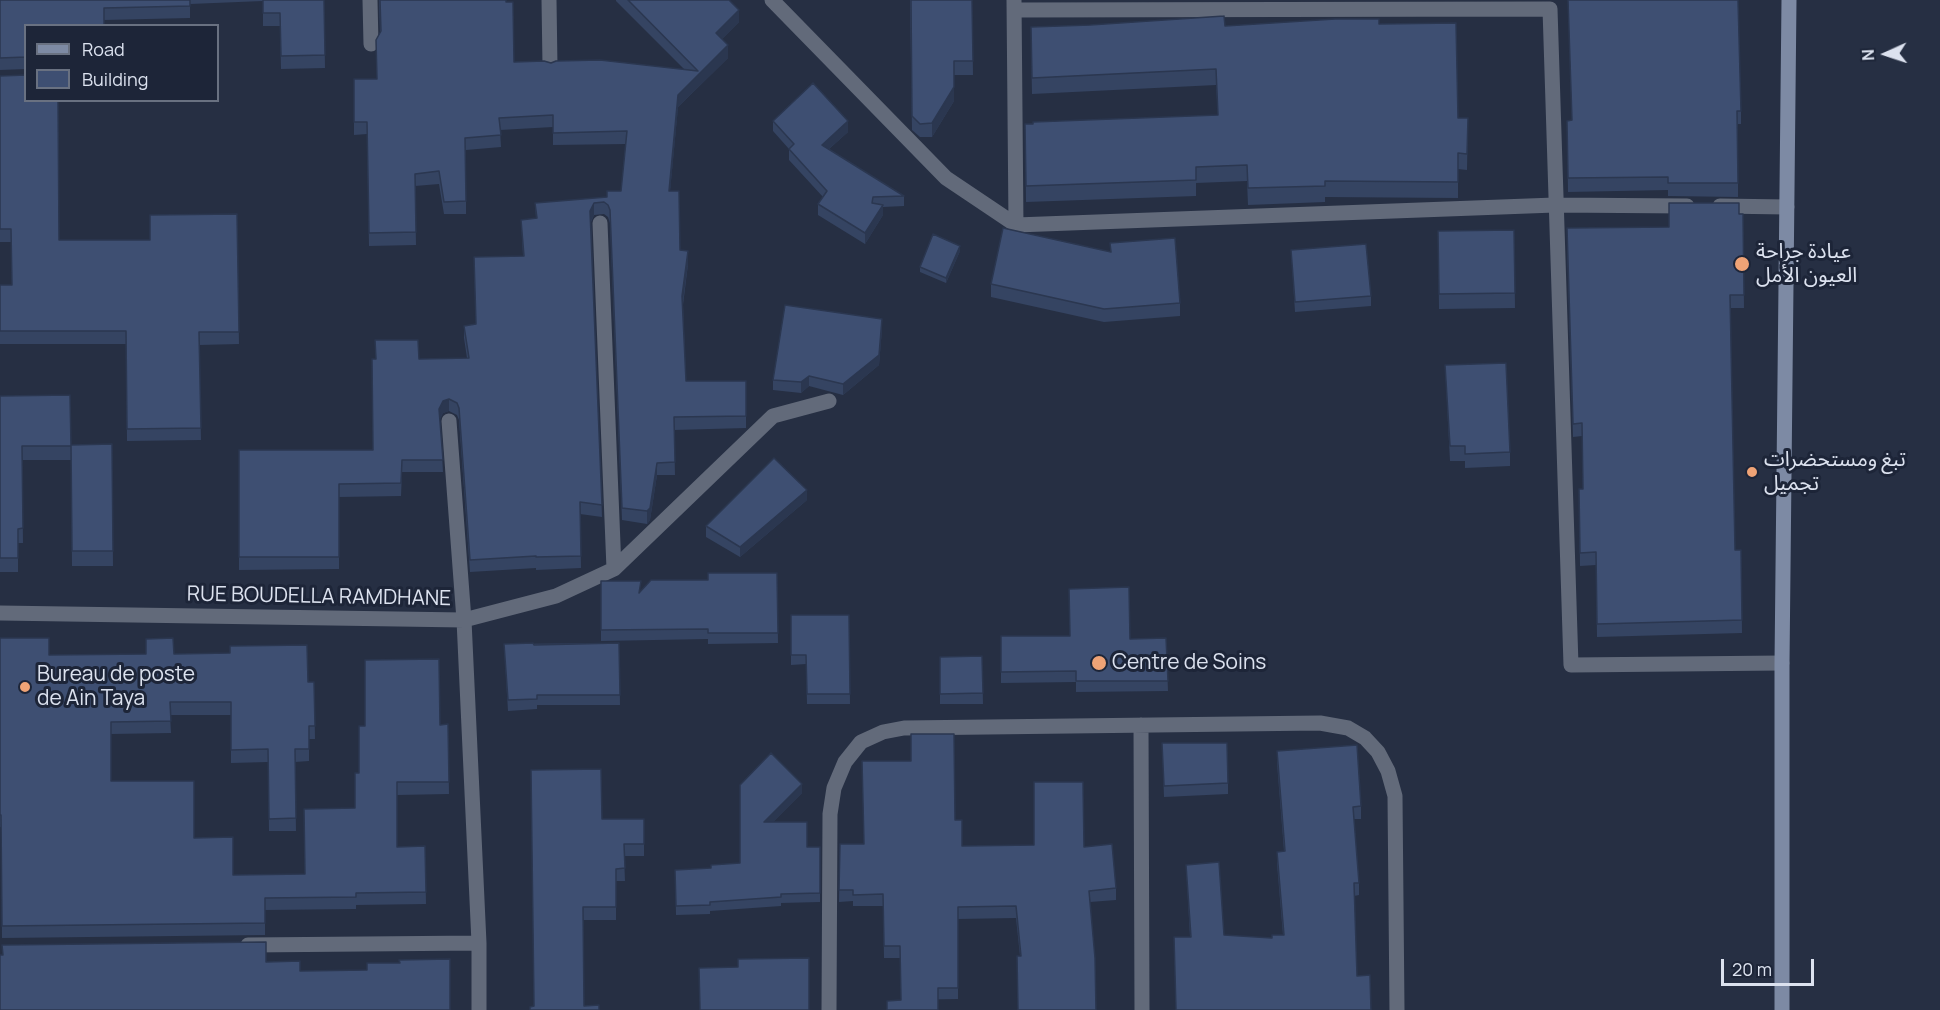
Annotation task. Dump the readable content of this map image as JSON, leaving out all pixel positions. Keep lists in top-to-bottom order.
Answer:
{
  "streets": {
    "street": ["RUE BOUDELLA RAMDHANE"]
  },
  "places": [
    "عيادة جراحة العيون الأمل",
    "تبغ ومستحضرات تجميل",
    "Centre de Soins",
    "Bureau de poste de Ain Taya"
  ],
  "legend": ["Road", "Building"],
  "scale_bar": "20 m",
  "north": "left"
}
